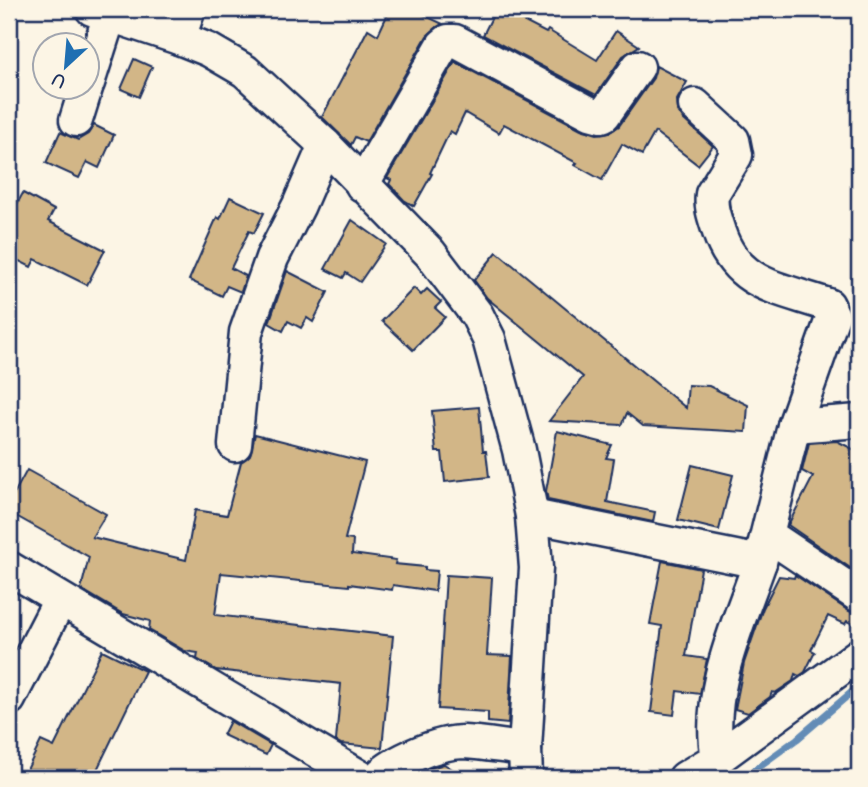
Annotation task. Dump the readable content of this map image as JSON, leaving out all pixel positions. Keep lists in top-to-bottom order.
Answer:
{
  "north": "bottom left"
}
